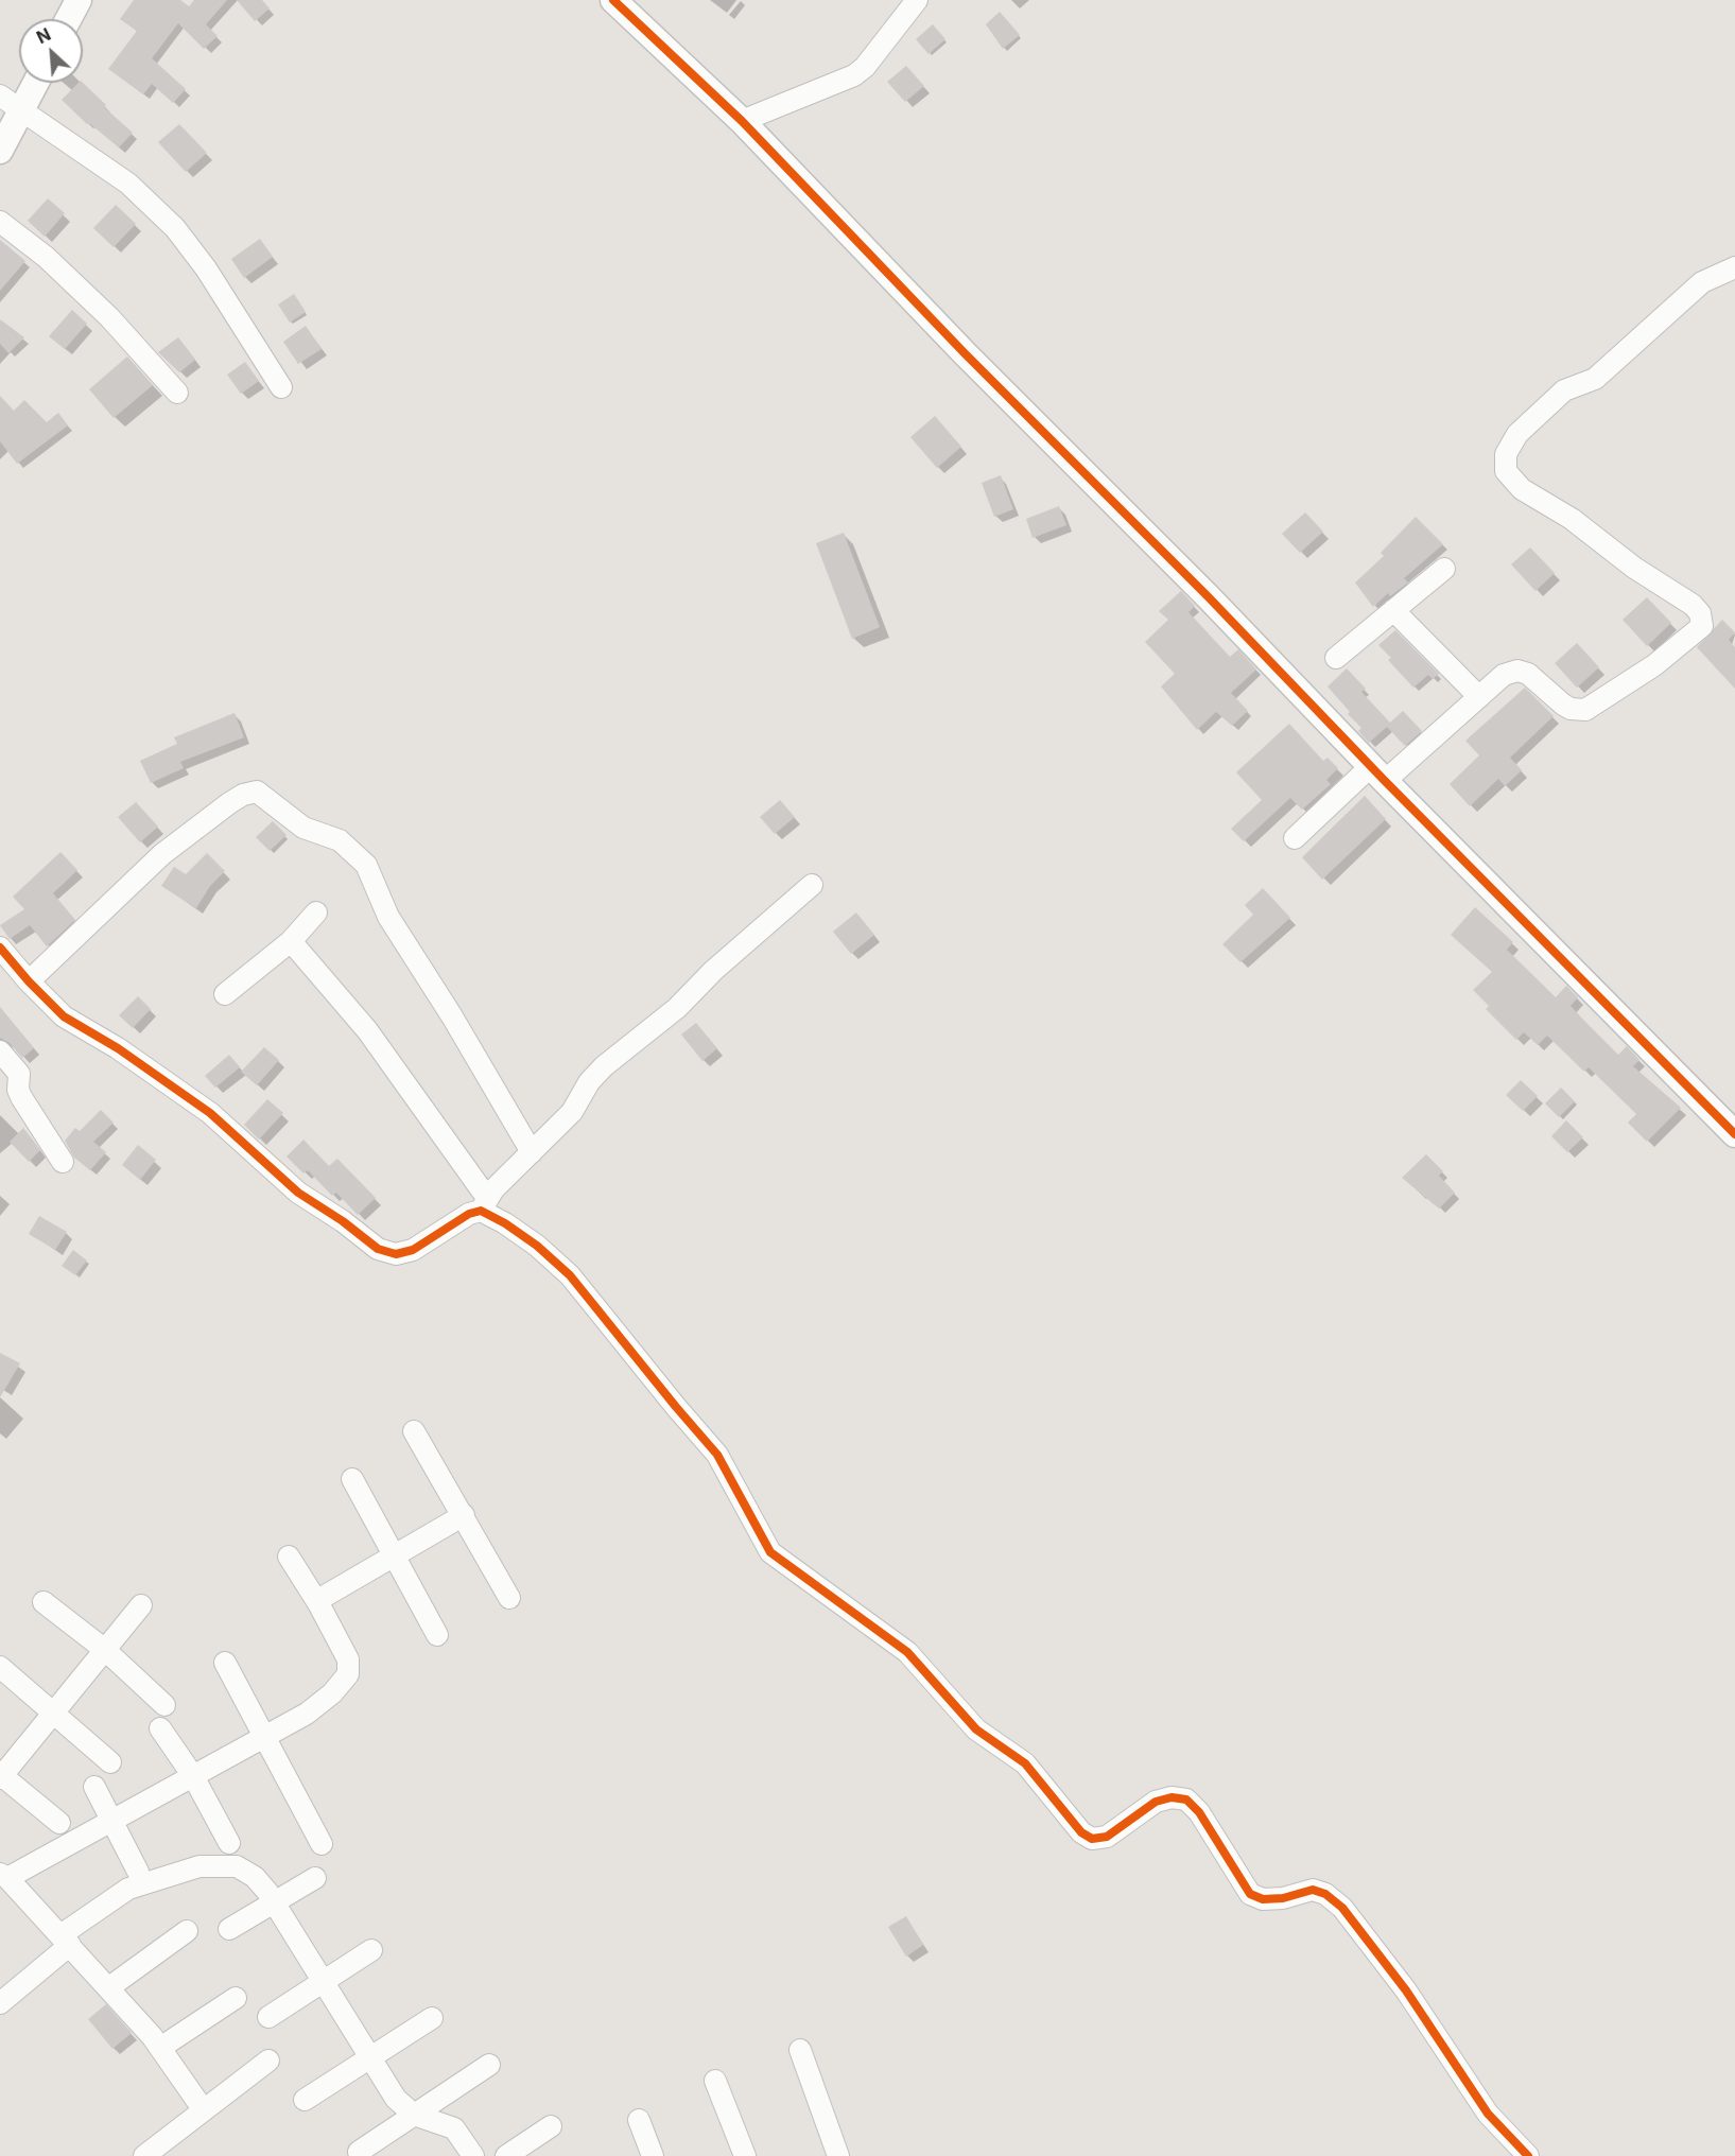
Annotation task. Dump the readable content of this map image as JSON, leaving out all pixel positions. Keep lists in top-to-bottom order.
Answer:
{
  "north": "top left"
}
